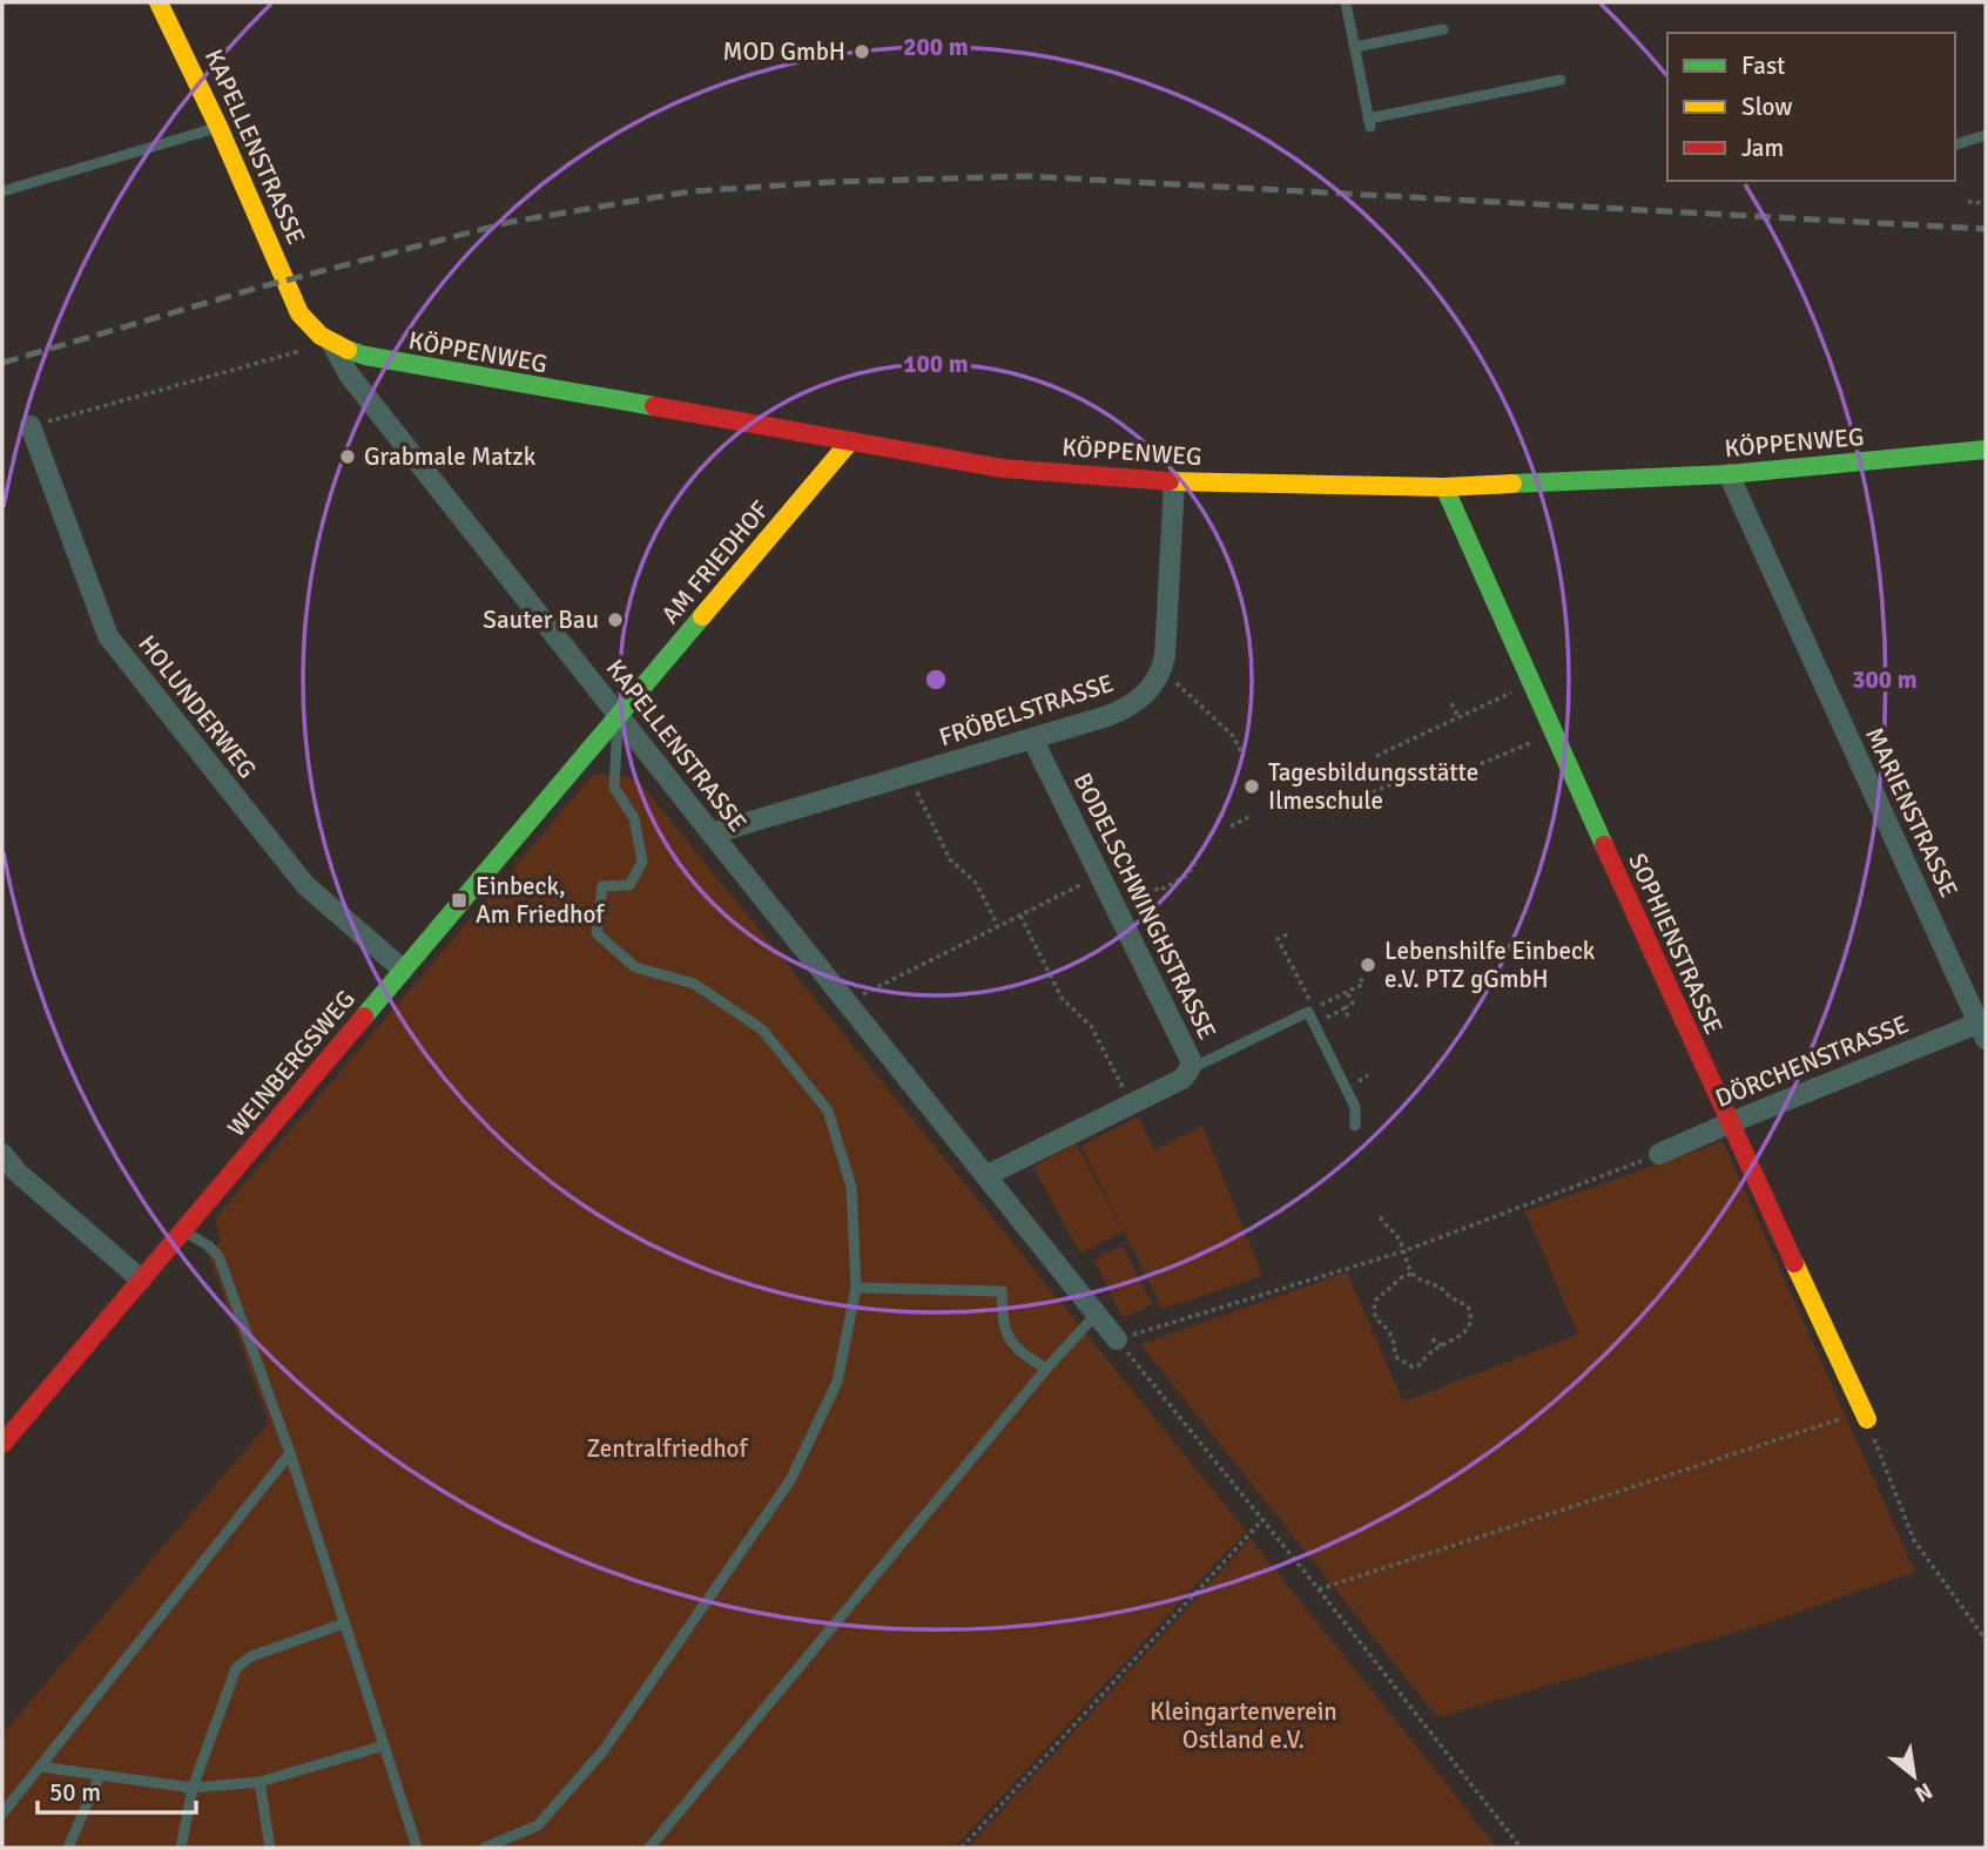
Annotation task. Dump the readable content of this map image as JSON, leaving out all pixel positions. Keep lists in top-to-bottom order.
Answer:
{
  "streets": {
    "street": [
      "KAPELLENSTRASSE",
      "KÖPPENWEG",
      "AM FRIEDHOF",
      "HOLUNDERWEG",
      "FRÖBELSTRASSE",
      "MARIENSTRASSE",
      "BODELSCHWINGHSTRASSE",
      "SOPHIENSTRASSE",
      "DÖRCHENSTRASSE",
      "WEINBERGSWEG"
    ]
  },
  "crossings": [
    ["KAPELLENSTRASSE", "KÖPPENWEG"],
    ["KAPELLENSTRASSE", "AM FRIEDHOF"],
    ["KAPELLENSTRASSE", "FRÖBELSTRASSE"],
    ["KAPELLENSTRASSE", "BODELSCHWINGHSTRASSE"],
    ["KAPELLENSTRASSE", "WEINBERGSWEG"],
    ["KÖPPENWEG", "AM FRIEDHOF"],
    ["KÖPPENWEG", "FRÖBELSTRASSE"],
    ["KÖPPENWEG", "MARIENSTRASSE"],
    ["KÖPPENWEG", "SOPHIENSTRASSE"],
    ["AM FRIEDHOF", "WEINBERGSWEG"],
    ["HOLUNDERWEG", "WEINBERGSWEG"],
    ["FRÖBELSTRASSE", "BODELSCHWINGHSTRASSE"],
    ["MARIENSTRASSE", "DÖRCHENSTRASSE"],
    ["SOPHIENSTRASSE", "DÖRCHENSTRASSE"]
  ],
  "parks": ["Zentralfriedhof", "Kleingartenverein Ostland e.V."],
  "places": {
    "other": [
      "MOD GmbH",
      "Grabmale Matzk",
      "Sauter Bau",
      "Tagesbildungsstätte Ilmeschule",
      "Lebenshilfe Einbeck e.V. PTZ gGmbH"
    ],
    "transit": ["Einbeck, Am Friedhof"]
  },
  "legend": ["Fast", "Slow", "Jam"],
  "scale_bar": "50 m",
  "north": "bottom right",
  "rings": ["200 m", "100 m", "300 m"]
}
